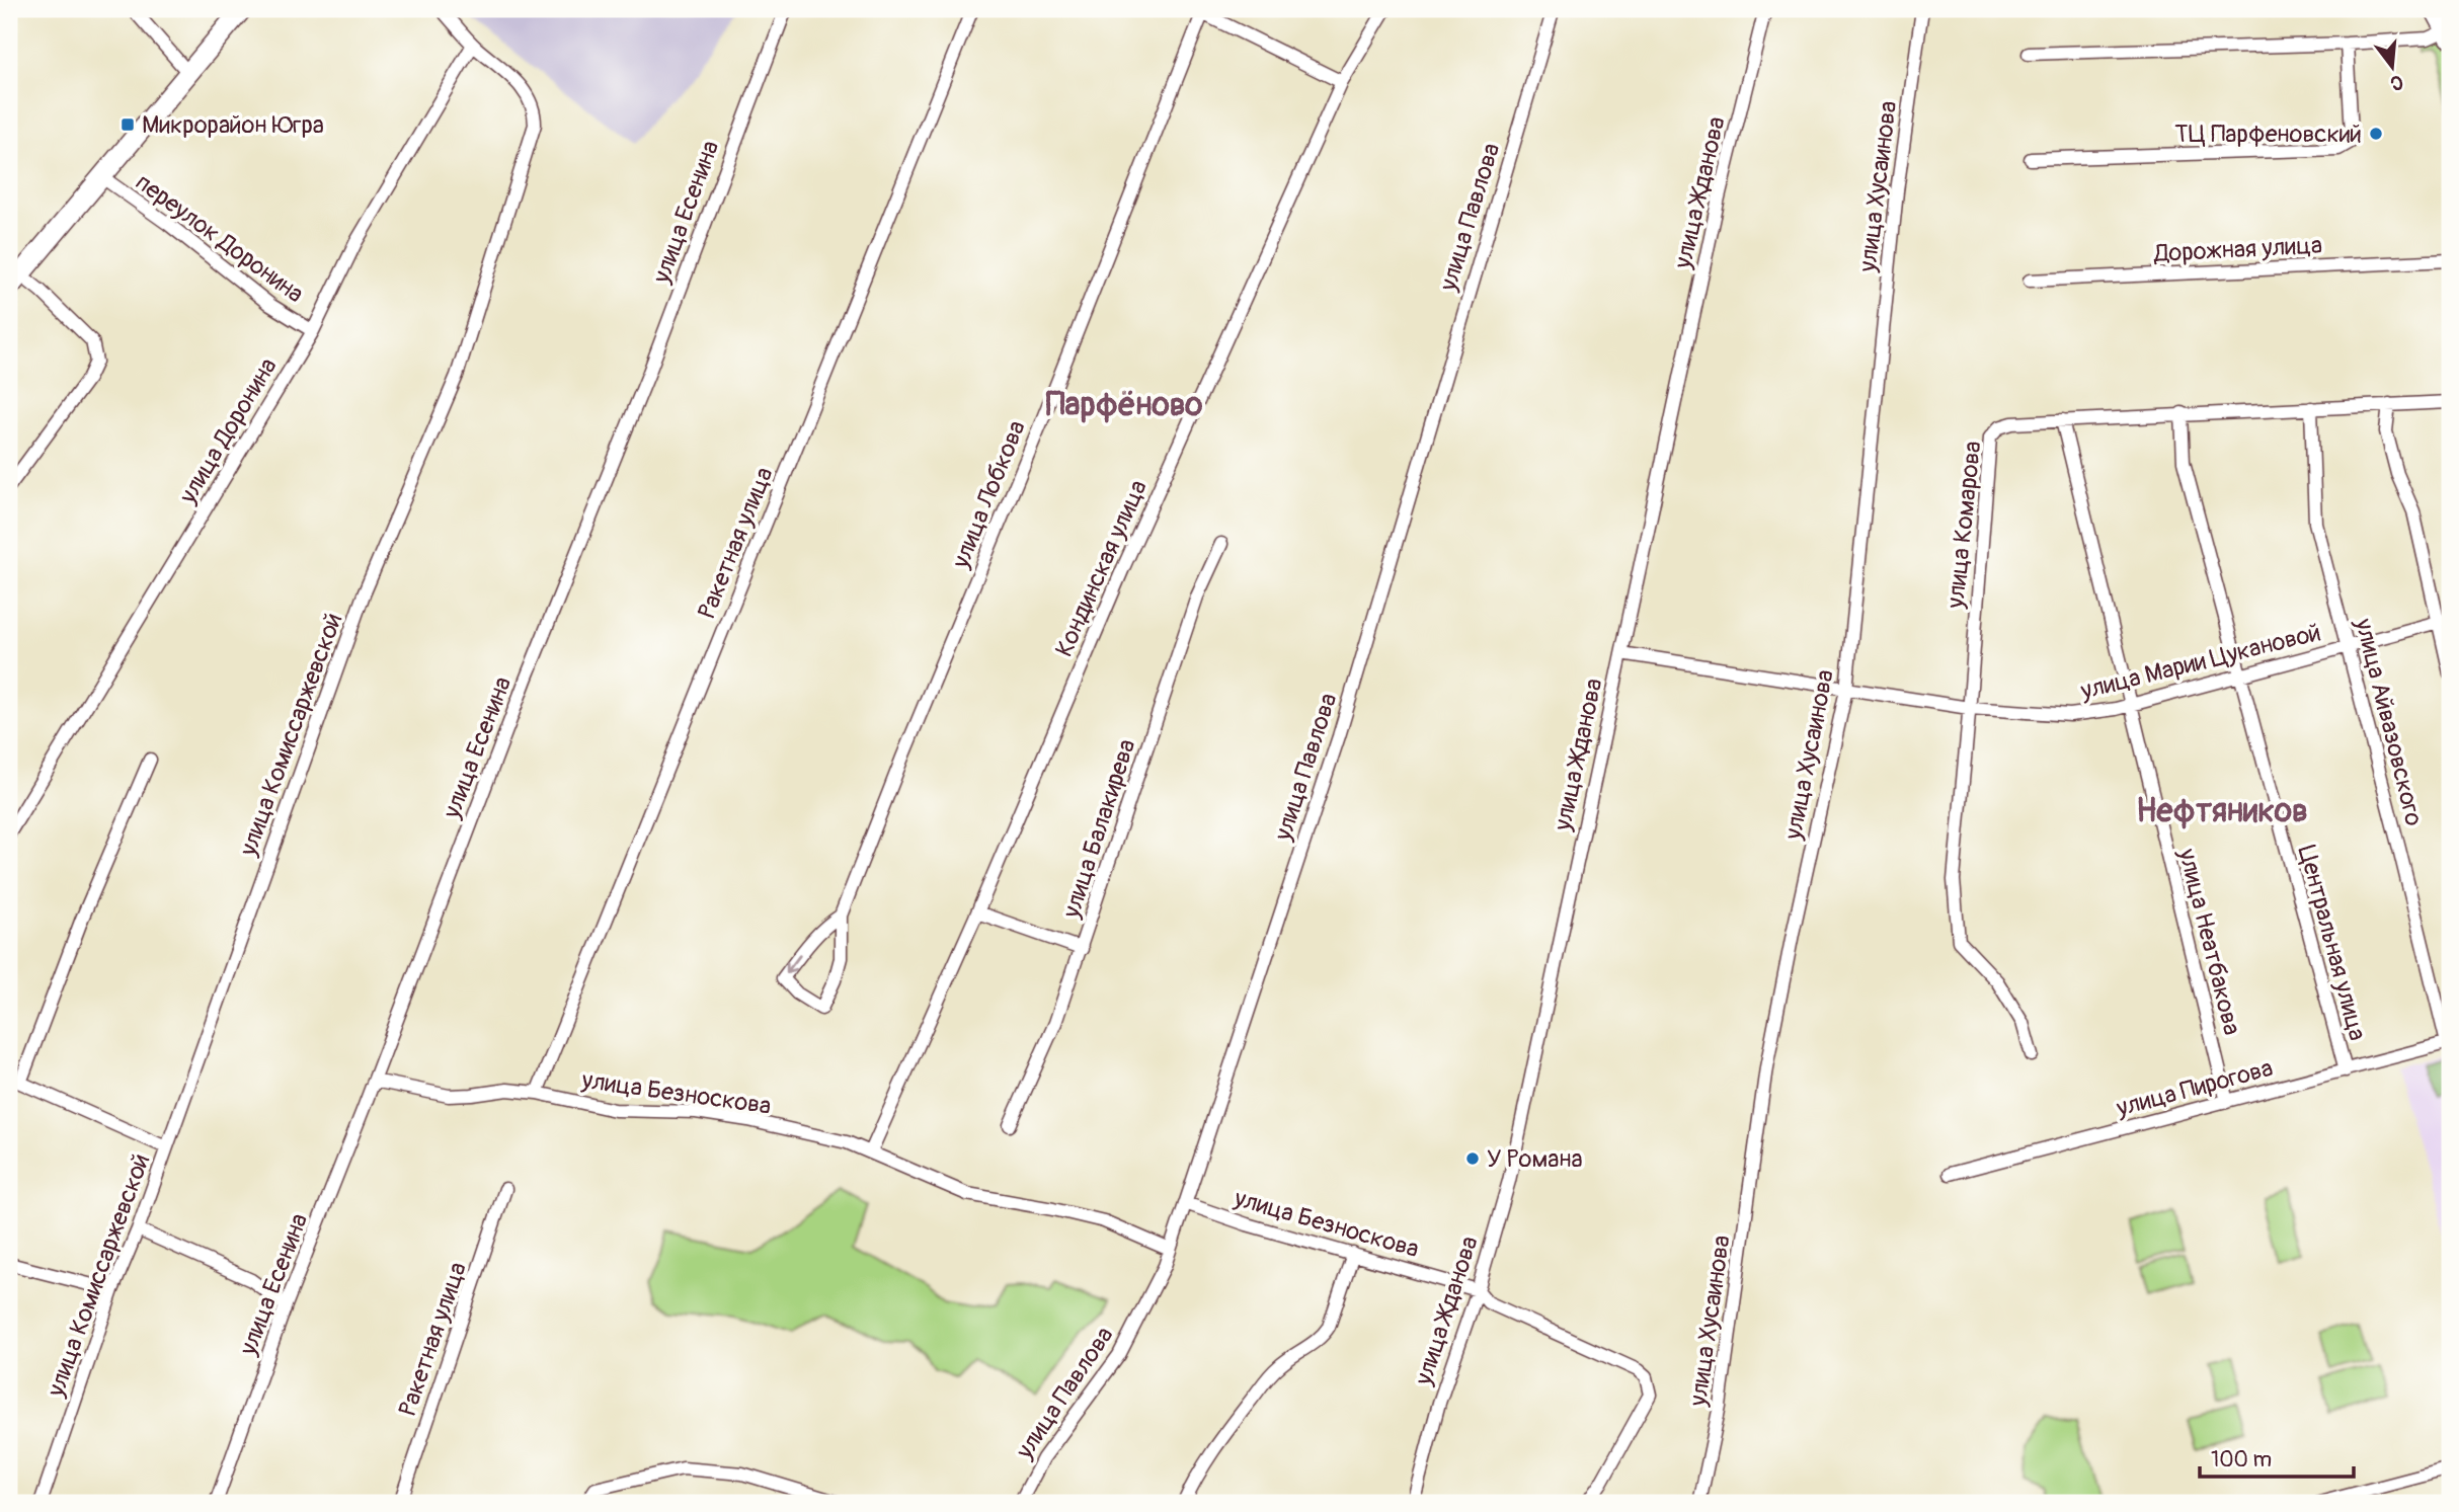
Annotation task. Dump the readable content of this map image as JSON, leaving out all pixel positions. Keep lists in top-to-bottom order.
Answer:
{
  "streets": {
    "street": [
      "улица Хусаинова",
      "улица Жданова",
      "улица Есенина",
      "улица Павлова",
      "переулок Доронина",
      "Дорожная улица",
      "улица Доронина",
      "улица Лобкова",
      "улица Комарова",
      "Ракетная улица",
      "Кондинская улица",
      "улица Марии Цукановой",
      "улица Айвазовского",
      "улица Комиссаржевской",
      "улица Балакирева",
      "улица Неатбакова",
      "Центральная улица",
      "улица Пирогова",
      "улица Безноскова"
    ]
  },
  "crossings": [
    ["улица Хусаинова", "улица Марии Цукановой"],
    ["улица Жданова", "улица Марии Цукановой"],
    ["улица Жданова", "улица Безноскова"],
    ["улица Есенина", "улица Безноскова"],
    ["улица Павлова", "улица Безноскова"],
    ["переулок Доронина", "улица Доронина"],
    ["улица Доронина", "улица Комиссаржевской"],
    ["улица Комарова", "улица Марии Цукановой"],
    ["улица Комарова", "улица Айвазовского"],
    ["улица Комарова", "улица Неатбакова"],
    ["улица Комарова", "Центральная улица"],
    ["Ракетная улица", "улица Безноскова"],
    ["Кондинская улица", "улица Безноскова"],
    ["улица Марии Цукановой", "улица Айвазовского"],
    ["улица Марии Цукановой", "улица Неатбакова"],
    ["улица Марии Цукановой", "Центральная улица"],
    ["улица Айвазовского", "улица Пирогова"],
    ["улица Неатбакова", "улица Пирогова"],
    ["Центральная улица", "улица Пирогова"]
  ],
  "districts": ["Парфёново", "Нефтяников"],
  "places": {
    "transit": ["Микрорайон Югра"],
    "other": ["ТЦ Парфеновский", "У Романа"]
  },
  "scale_bar": "100 m",
  "north": "bottom"
}
